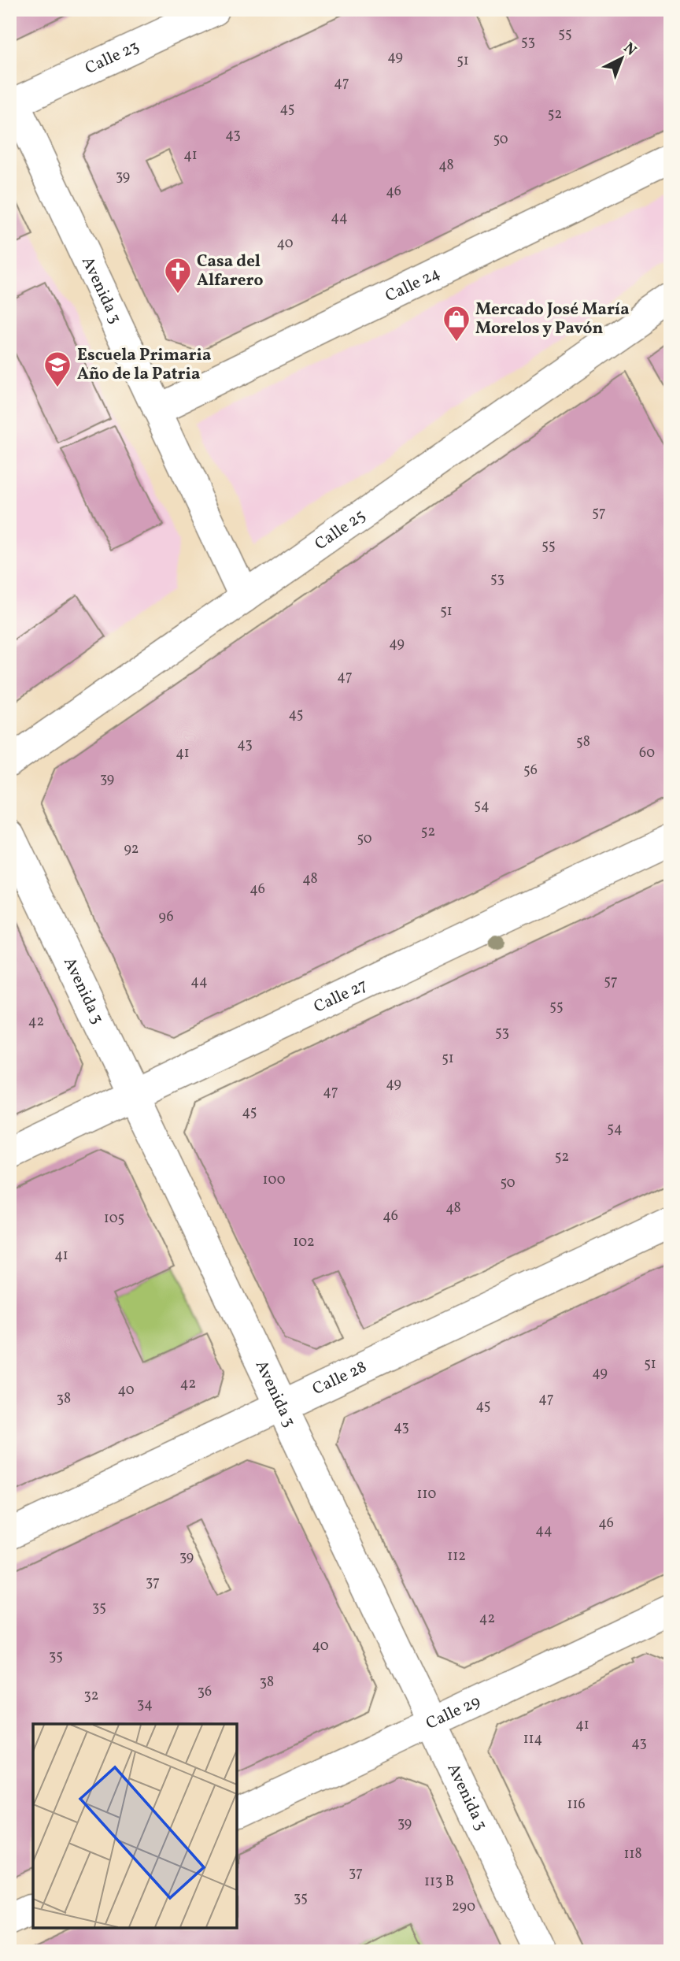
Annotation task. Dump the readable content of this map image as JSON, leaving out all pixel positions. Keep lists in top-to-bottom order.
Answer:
{
  "streets": {
    "street": [
      "Calle 23",
      "Calle 24",
      "Avenida 3",
      "Calle 25",
      "Calle 27",
      "Calle 28",
      "Calle 29"
    ]
  },
  "crossings": [
    ["Calle 23", "Avenida 3"],
    ["Calle 24", "Avenida 3"],
    ["Avenida 3", "Calle 25"],
    ["Avenida 3", "Calle 27"],
    ["Avenida 3", "Calle 28"],
    ["Avenida 3", "Calle 29"]
  ],
  "places": {
    "church": ["Casa del Alfarero"],
    "shop": ["Mercado José María Morelos y Pavón"],
    "school or university": ["Escuela Primaria Año de la Patria"]
  },
  "house_numbers": [
    "55",
    "53",
    "49",
    "51",
    "47",
    "45",
    "52",
    "43",
    "50",
    "41",
    "48",
    "39",
    "46",
    "44",
    "40",
    "57",
    "55",
    "53",
    "51",
    "49",
    "47",
    "45",
    "58",
    "43",
    "41",
    "60",
    "56",
    "39",
    "54",
    "52",
    "50",
    "92",
    "48",
    "46",
    "96",
    "44",
    "57",
    "55",
    "42",
    "53",
    "51",
    "49",
    "47",
    "45",
    "54",
    "52",
    "100",
    "50",
    "48",
    "46",
    "105",
    "102",
    "41",
    "51",
    "49",
    "42",
    "40",
    "38",
    "47",
    "45",
    "43",
    "110",
    "46",
    "44",
    "112",
    "39",
    "37",
    "35",
    "42",
    "40",
    "35",
    "38",
    "36",
    "32",
    "34",
    "41",
    "114",
    "43",
    "116",
    "39",
    "118",
    "37",
    "113 B",
    "35",
    "290"
  ],
  "north": "top right"
}
